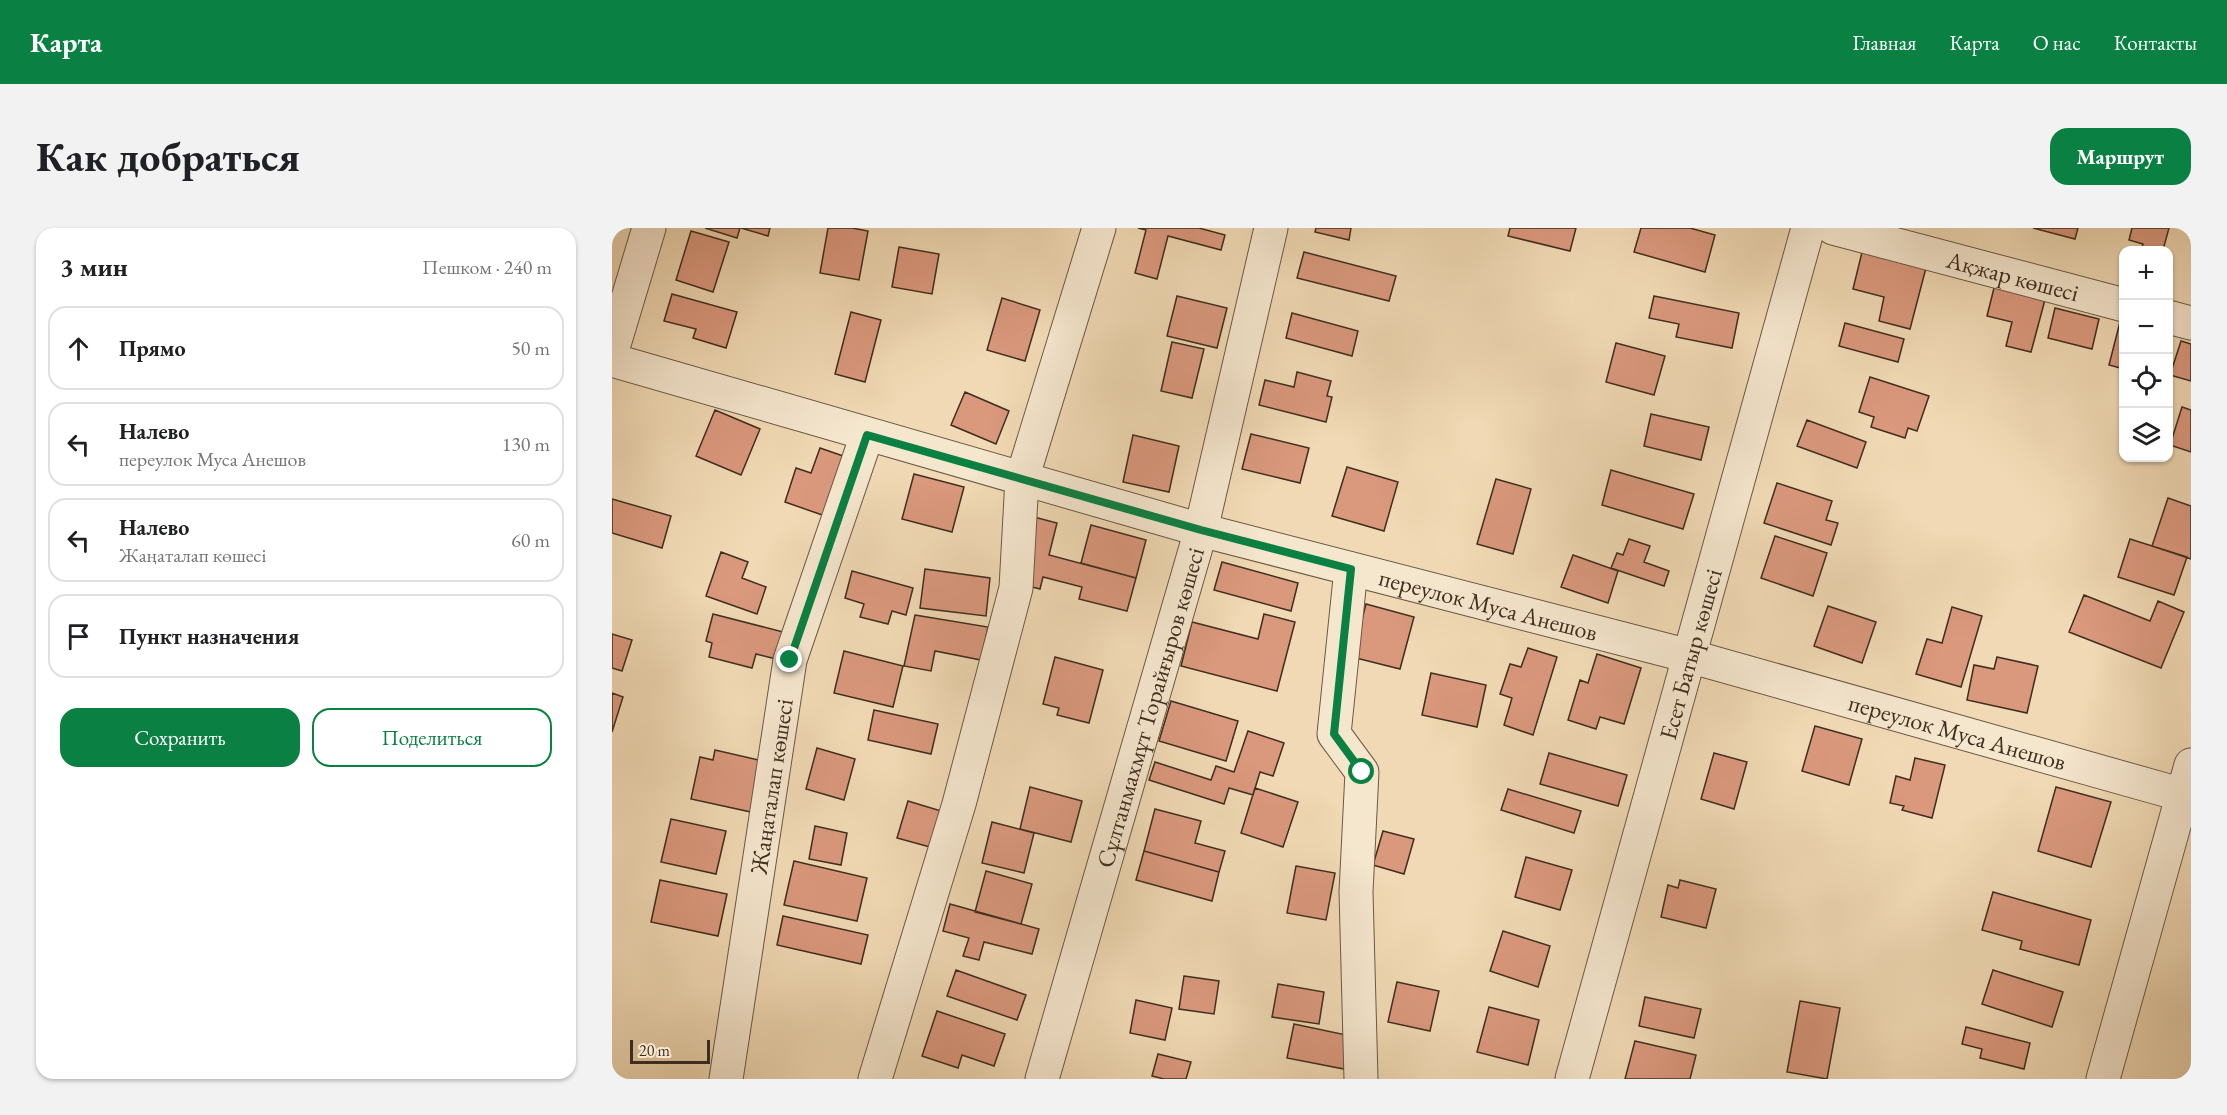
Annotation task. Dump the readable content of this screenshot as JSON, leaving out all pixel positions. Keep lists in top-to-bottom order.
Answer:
{
  "streets": {
    "street": [
      "Ақжар көшесі",
      "переулок Муса Анешов",
      "Есет Батыр көшесі",
      "Сұлтанмахмұт Торайғыров көшесі",
      "Жаңаталап көшесі"
    ]
  },
  "crossings": [
    ["переулок Муса Анешов", "Есет Батыр көшесі"],
    ["переулок Муса Анешов", "Сұлтанмахмұт Торайғыров көшесі"],
    ["переулок Муса Анешов", "Жаңаталап көшесі"]
  ],
  "scale_bar": "20 m",
  "page": {
    "header": "Карта",
    "nav": [
      "Главная",
      "Карта",
      "О нас",
      "Контакты"
    ],
    "buttons": [
      "Маршрут",
      ["Сохранить", "Поделиться"]
    ],
    "title": "Как добраться",
    "heading": ["3 мин", "Пешком · 240 m"],
    "map_buttons": ["+", "−"],
    "list": [
      ["Прямо", "50 m"],
      ["Налево", "переулок Муса Анешов", "130 m"],
      ["Налево", "Жаңаталап көшесі", "60 m"],
      "Пункт назначения"
    ],
    "scale": "20 m"
  }
}
